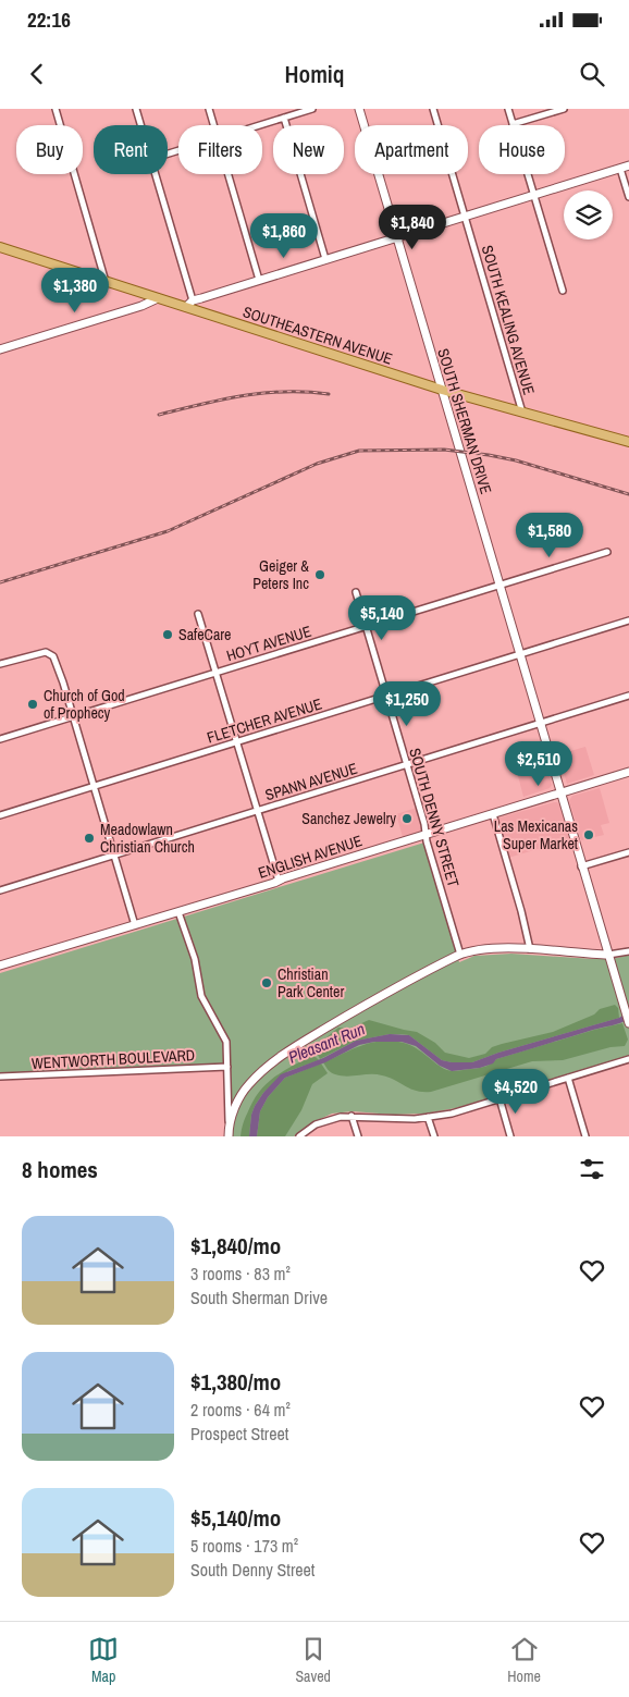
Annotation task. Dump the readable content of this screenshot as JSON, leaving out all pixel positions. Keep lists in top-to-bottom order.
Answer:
{
  "streets": {
    "main road": ["SOUTHEASTERN AVENUE", "SOUTH SHERMAN DRIVE", "ENGLISH AVENUE"],
    "street": [
      "SOUTH KEALING AVENUE",
      "HOYT AVENUE",
      "FLETCHER AVENUE",
      "SPANN AVENUE",
      "SOUTH DENNY STREET",
      "WENTWORTH BOULEVARD"
    ]
  },
  "crossings": [
    ["SOUTH KEALING AVENUE", "SOUTHEASTERN AVENUE"],
    ["SOUTHEASTERN AVENUE", "SOUTH SHERMAN DRIVE"],
    ["SOUTH SHERMAN DRIVE", "HOYT AVENUE"],
    ["SOUTH SHERMAN DRIVE", "FLETCHER AVENUE"],
    ["SOUTH SHERMAN DRIVE", "SPANN AVENUE"],
    ["SOUTH SHERMAN DRIVE", "ENGLISH AVENUE"],
    ["HOYT AVENUE", "SOUTH DENNY STREET"],
    ["FLETCHER AVENUE", "SOUTH DENNY STREET"],
    ["SPANN AVENUE", "SOUTH DENNY STREET"],
    ["SOUTH DENNY STREET", "ENGLISH AVENUE"]
  ],
  "water": ["Pleasant Run"],
  "places": [
    "Geiger & Peters Inc",
    "SafeCare",
    "Church of God of Prophecy",
    "Sanchez Jewelry",
    "Las Mexicanas Super Market",
    "Meadowlawn Christian Church",
    "Christian Park Center"
  ],
  "page": {
    "status": "22:16",
    "header": "Homiq",
    "chip": [
      "Buy",
      "Rent",
      "Filters",
      "New",
      "Apartment",
      "House"
    ],
    "price": [
      "$1,840",
      "$1,860",
      "$1,380",
      "$1,580",
      "$5,140",
      "$1,250",
      "$2,510",
      "$4,520"
    ],
    "heading": "8 homes",
    "list": [
      {
        "name": "$1,840/mo",
        "note": "3 rooms · 83 m² · South Sherman Drive"
      },
      {
        "name": "$1,380/mo",
        "note": "2 rooms · 64 m² · Prospect Street"
      },
      {
        "name": "$5,140/mo",
        "note": "5 rooms · 173 m² · South Denny Street"
      }
    ],
    "tabs": ["Map", "Saved", "Home"]
  }
}
